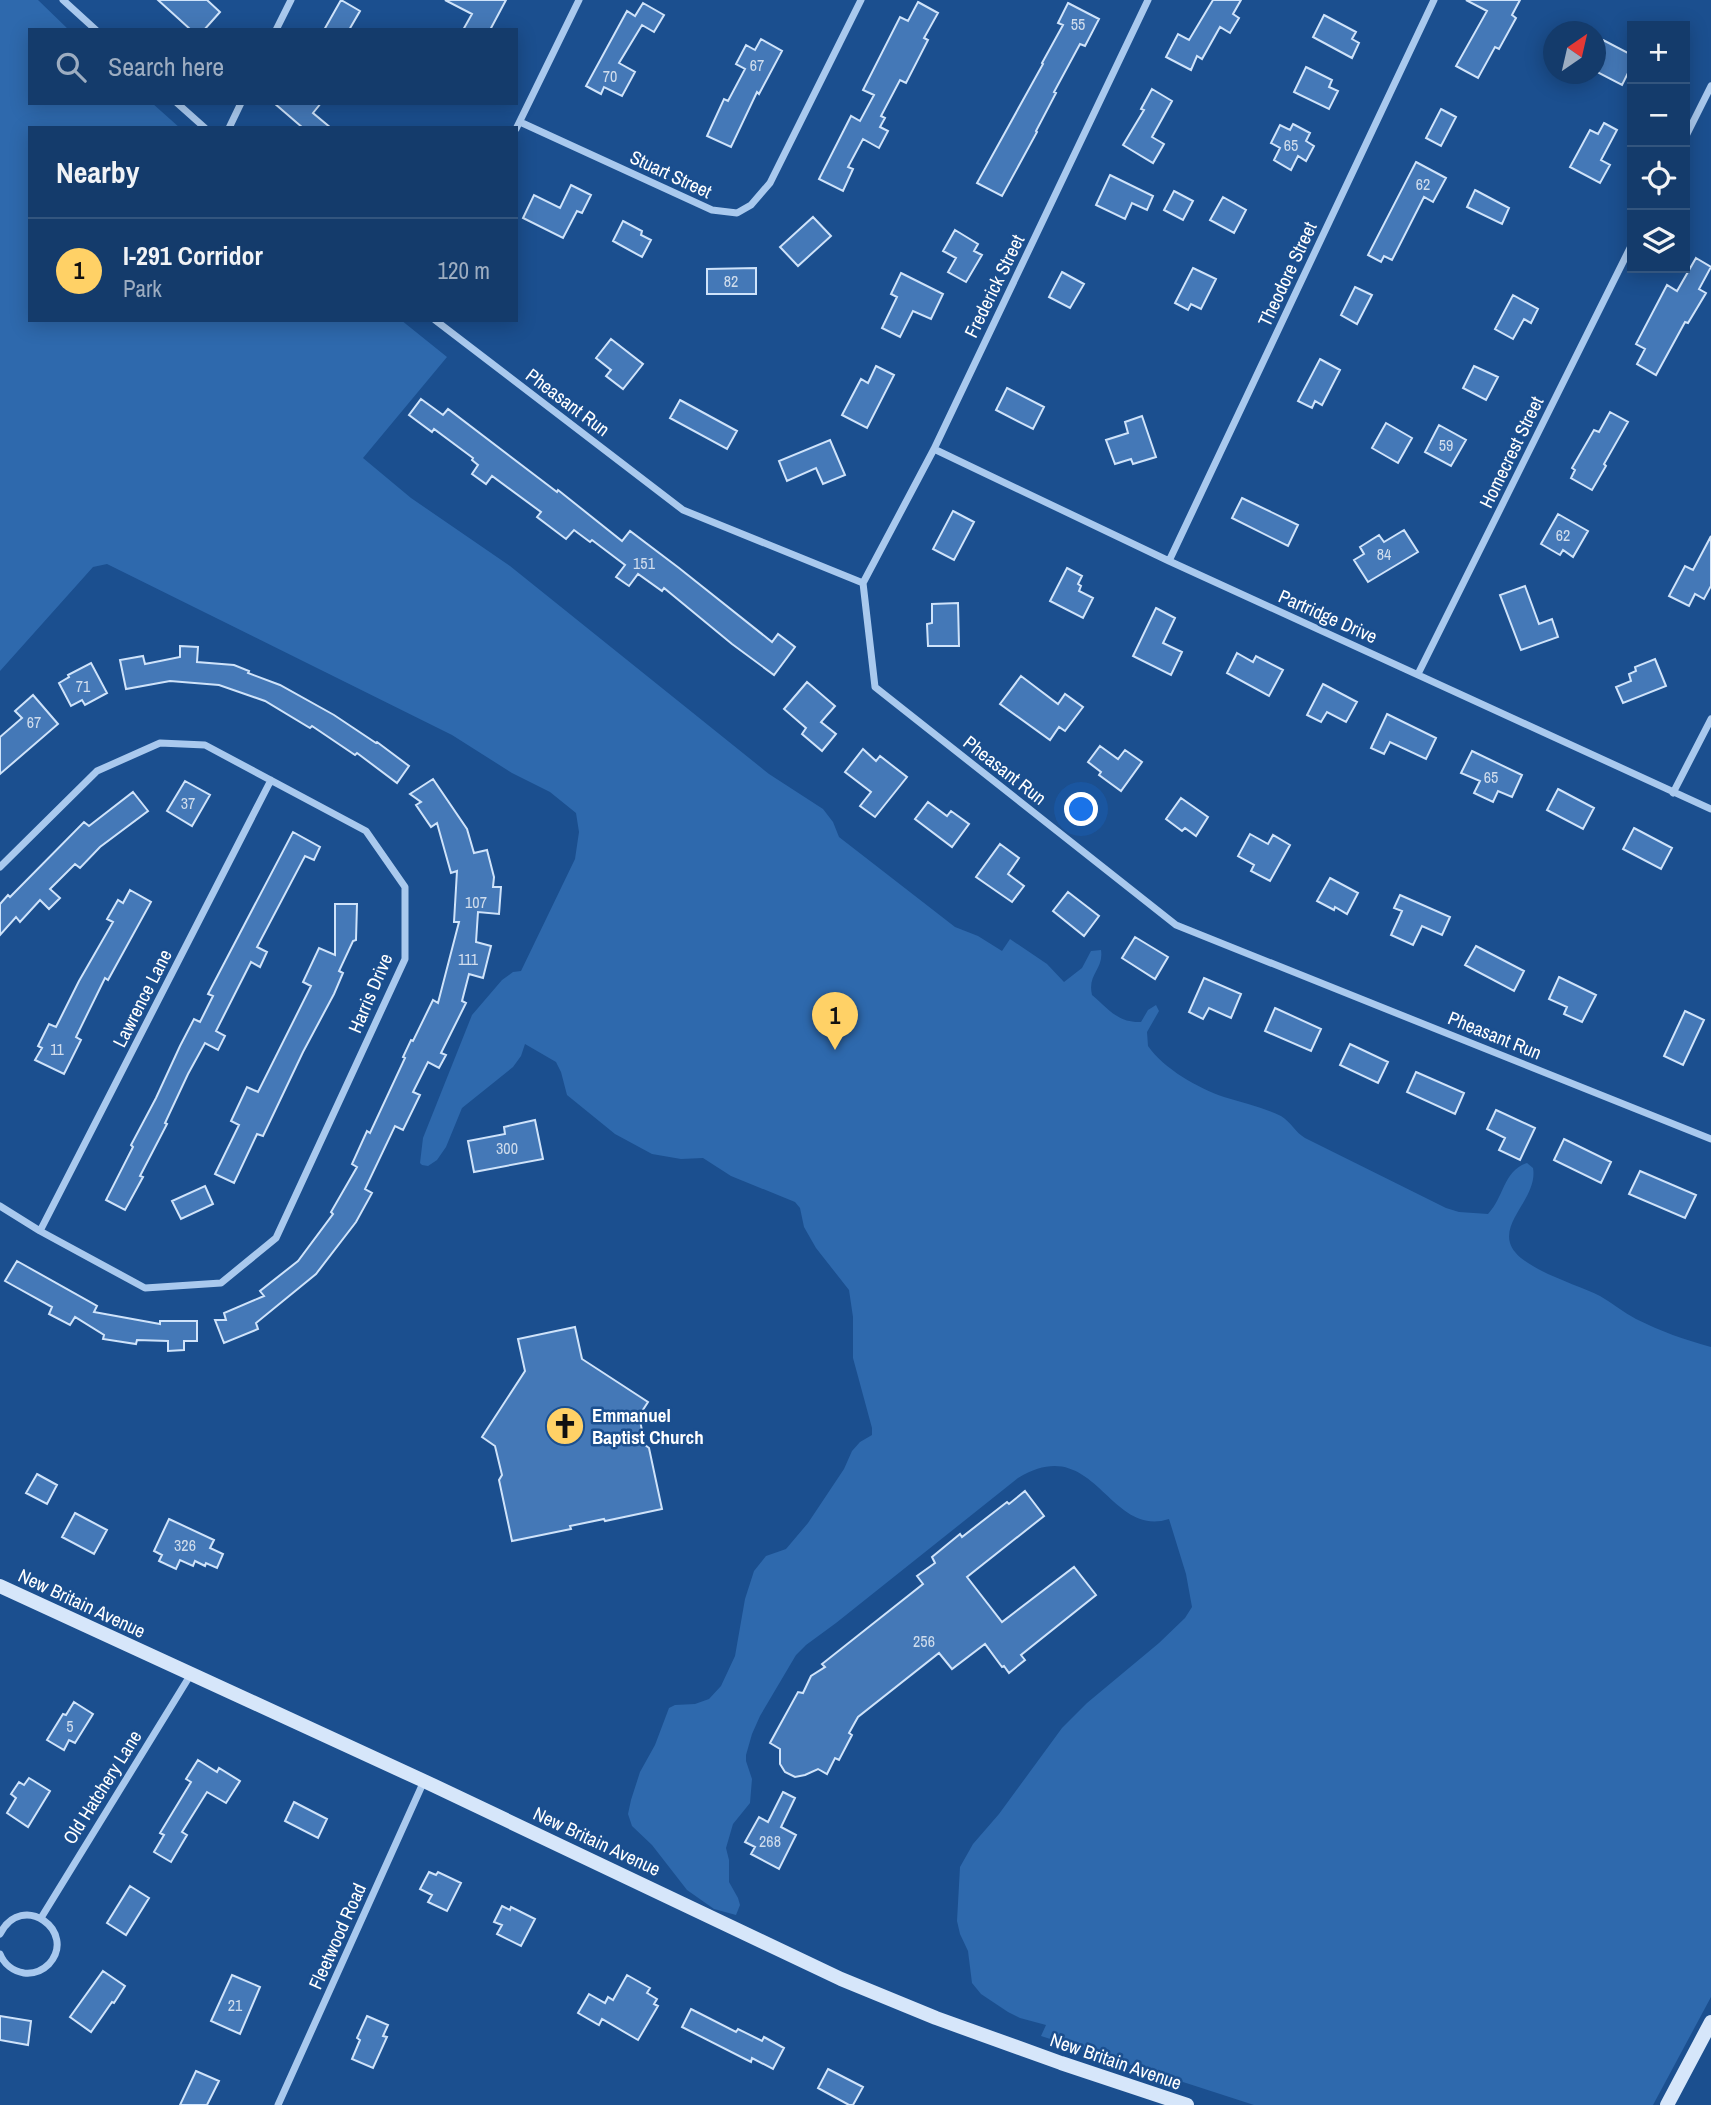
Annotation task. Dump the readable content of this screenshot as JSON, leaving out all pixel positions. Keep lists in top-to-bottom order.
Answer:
{
  "streets": {
    "main road": ["New Britain Avenue"],
    "street": [
      "Stuart Street",
      "Theodore Street",
      "Frederick Street",
      "Pheasant Run",
      "Homecrest Street",
      "Partridge Drive",
      "Harris Drive",
      "Lawrence Lane",
      "Old Hatchery Lane",
      "Fleetwood Road"
    ]
  },
  "crossings": [
    ["Theodore Street", "Partridge Drive"],
    ["Frederick Street", "Pheasant Run"],
    ["Frederick Street", "Partridge Drive"],
    ["Homecrest Street", "Partridge Drive"],
    ["Harris Drive", "Lawrence Lane"],
    ["New Britain Avenue", "Old Hatchery Lane"],
    ["New Britain Avenue", "Fleetwood Road"]
  ],
  "places": {
    "church": ["Emmanuel Baptist Church"]
  },
  "house_numbers": [
    "55",
    "67",
    "70",
    "65",
    "62",
    "82",
    "59",
    "62",
    "84",
    "151",
    "71",
    "67",
    "65",
    "37",
    "107",
    "111",
    "11",
    "300",
    "326",
    "256",
    "5",
    "268",
    "21"
  ],
  "north": "top right",
  "page": {
    "map_buttons": ["+", "−"],
    "search": "Search here",
    "heading": "Nearby",
    "list": [
      {
        "mark": "1",
        "name": "I-291 Corridor",
        "note": "Park",
        "value": "120 m"
      }
    ],
    "pins": "1"
  }
}
